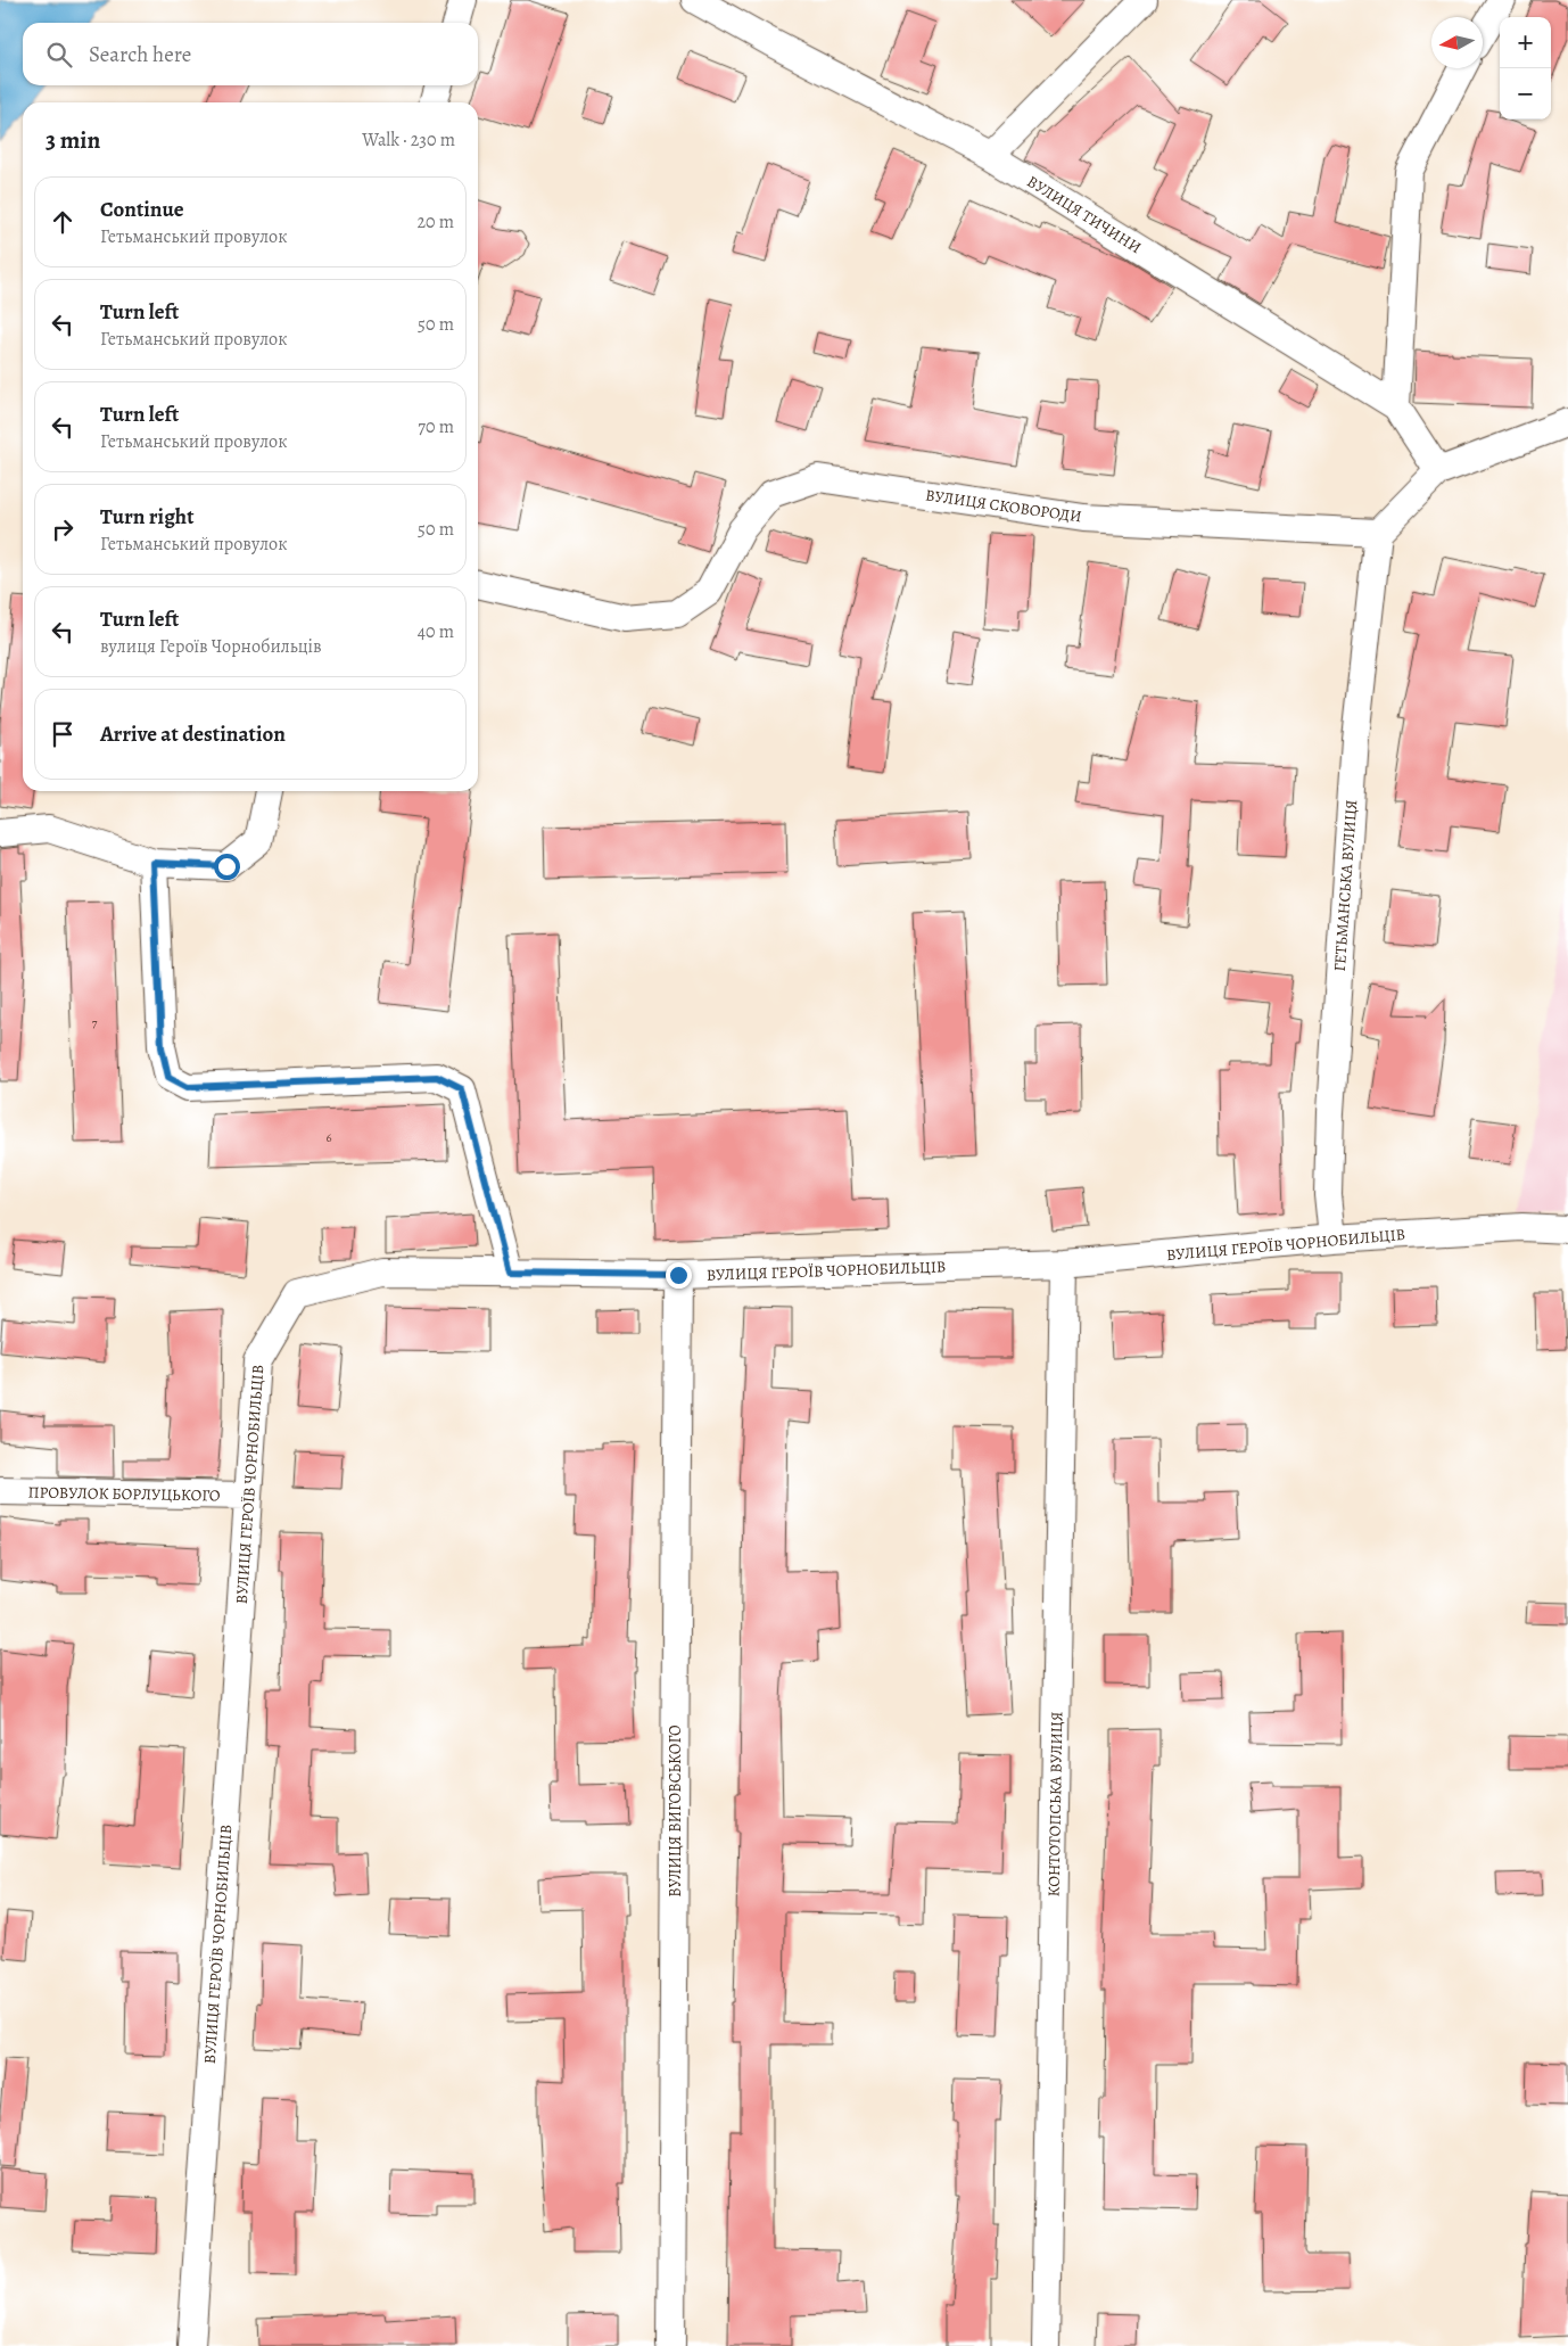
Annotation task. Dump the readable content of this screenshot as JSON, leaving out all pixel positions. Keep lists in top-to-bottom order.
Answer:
{
  "streets": {
    "street": [
      "ВУЛИЦЯ ТИЧИНИ",
      "ВУЛИЦЯ СКОВОРОДИ",
      "ГЕТЬМАНСЬКА ВУЛИЦЯ",
      "ВУЛИЦЯ ГЕРОЇВ ЧОРНОБИЛЬЦІВ",
      "ПРОВУЛОК БОРЛУЦЬКОГО",
      "КОНТОТОПСЬКА ВУЛИЦЯ",
      "ВУЛИЦЯ ВИГОВСЬКОГО"
    ]
  },
  "crossings": [
    ["ВУЛИЦЯ СКОВОРОДИ", "ГЕТЬМАНСЬКА ВУЛИЦЯ"],
    ["ГЕТЬМАНСЬКА ВУЛИЦЯ", "ВУЛИЦЯ ГЕРОЇВ ЧОРНОБИЛЬЦІВ"],
    ["ВУЛИЦЯ ГЕРОЇВ ЧОРНОБИЛЬЦІВ", "ПРОВУЛОК БОРЛУЦЬКОГО"],
    ["ВУЛИЦЯ ГЕРОЇВ ЧОРНОБИЛЬЦІВ", "КОНТОТОПСЬКА ВУЛИЦЯ"],
    ["ВУЛИЦЯ ГЕРОЇВ ЧОРНОБИЛЬЦІВ", "ВУЛИЦЯ ВИГОВСЬКОГО"]
  ],
  "house_numbers": ["7", "6"],
  "north": "left",
  "page": {
    "map_buttons": ["+", "−"],
    "search": "Search here",
    "heading": ["3 min", "Walk · 230 m"],
    "list": [
      ["Continue", "Гетьманський провулок", "20 m"],
      ["Turn left", "Гетьманський провулок", "50 m"],
      ["Turn left", "Гетьманський провулок", "70 m"],
      ["Turn right", "Гетьманський провулок", "50 m"],
      ["Turn left", "вулиця Героїв Чорнобильців", "40 m"],
      "Arrive at destination"
    ]
  }
}
